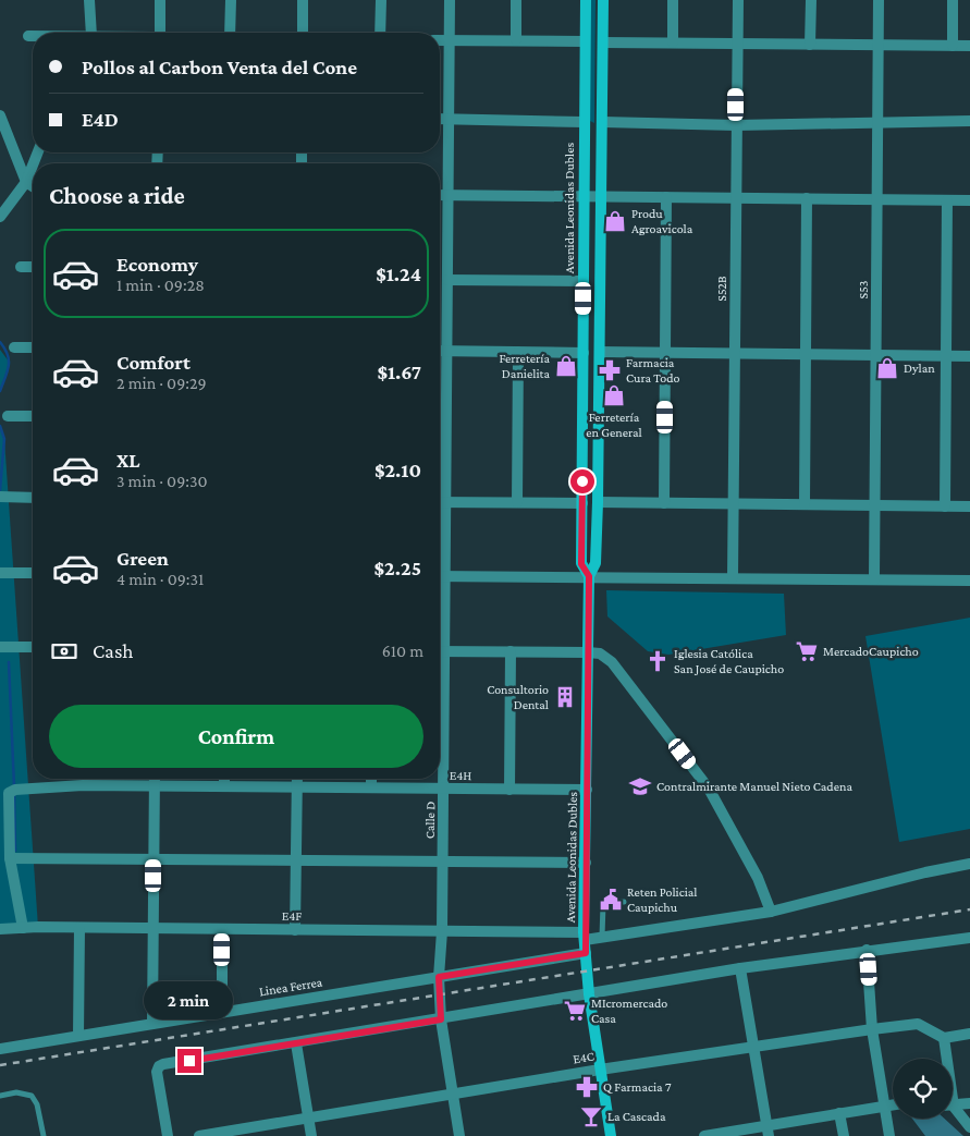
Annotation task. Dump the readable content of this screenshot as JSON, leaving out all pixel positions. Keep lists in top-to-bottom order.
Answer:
{
  "streets": {
    "main road": ["Avenida Leonidas Dubles"],
    "street": [
      "S52B",
      "S53",
      "E4H",
      "Calle D",
      "E4F",
      "Linea Ferrea",
      "E4C"
    ]
  },
  "crossings": [
    ["Avenida Leonidas Dubles", "E4H"],
    ["Avenida Leonidas Dubles", "E4F"],
    ["Avenida Leonidas Dubles", "Linea Ferrea"],
    ["Avenida Leonidas Dubles", "E4C"],
    ["E4H", "Calle D"],
    ["Calle D", "E4F"],
    ["Calle D", "Linea Ferrea"],
    ["Calle D", "E4C"]
  ],
  "places": {
    "shop": [
      "Produ Agroavicola",
      "Ferretería Danielita",
      "Dylan",
      "Ferretería en General"
    ],
    "pharmacy": ["Farmacia Cura Todo", "Q Farmacia 7"],
    "supermarket": ["MercadoCaupicho", "MIcromercado Casa"],
    "church": ["Iglesia Católica San José de Caupicho"],
    "building": ["Consultorio Dental"],
    "school or university": ["Contralmirante Manuel Nieto Cadena"],
    "public building": ["Reten Policial Caupichu"],
    "bar": ["La Cascada"]
  },
  "page": {
    "banner": ["Pollos al Carbon Venta del Cone", "E4D"],
    "heading": "Choose a ride",
    "list": [
      {
        "name": "Economy",
        "note": "1 min · 09:28",
        "value": "$1.24"
      },
      {
        "name": "Comfort",
        "note": "2 min · 09:29",
        "value": "$1.67"
      },
      {
        "name": "XL",
        "note": "3 min · 09:30",
        "value": "$2.10"
      },
      {
        "name": "Green",
        "note": "4 min · 09:31",
        "value": "$2.25"
      }
    ],
    "pay": ["Cash", "610 m"],
    "buttons": "Confirm",
    "bubble": "2 min"
  }
}
